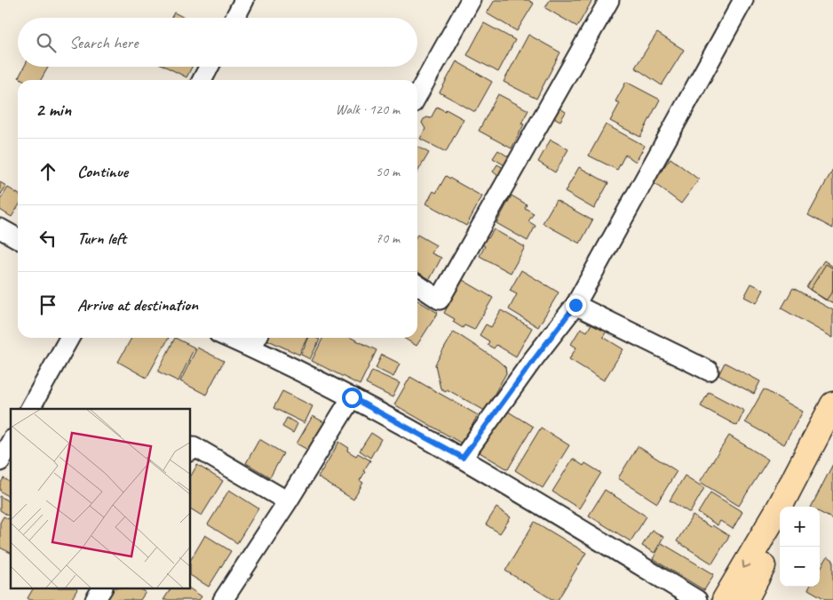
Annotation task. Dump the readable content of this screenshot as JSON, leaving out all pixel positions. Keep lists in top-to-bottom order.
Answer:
{
  "page": {
    "search": "Search here",
    "heading": ["2 min", "Walk · 120 m"],
    "list": [
      ["Continue", "50 m"],
      ["Turn left", "70 m"],
      "Arrive at destination"
    ],
    "map_buttons": ["+", "−"]
  }
}
